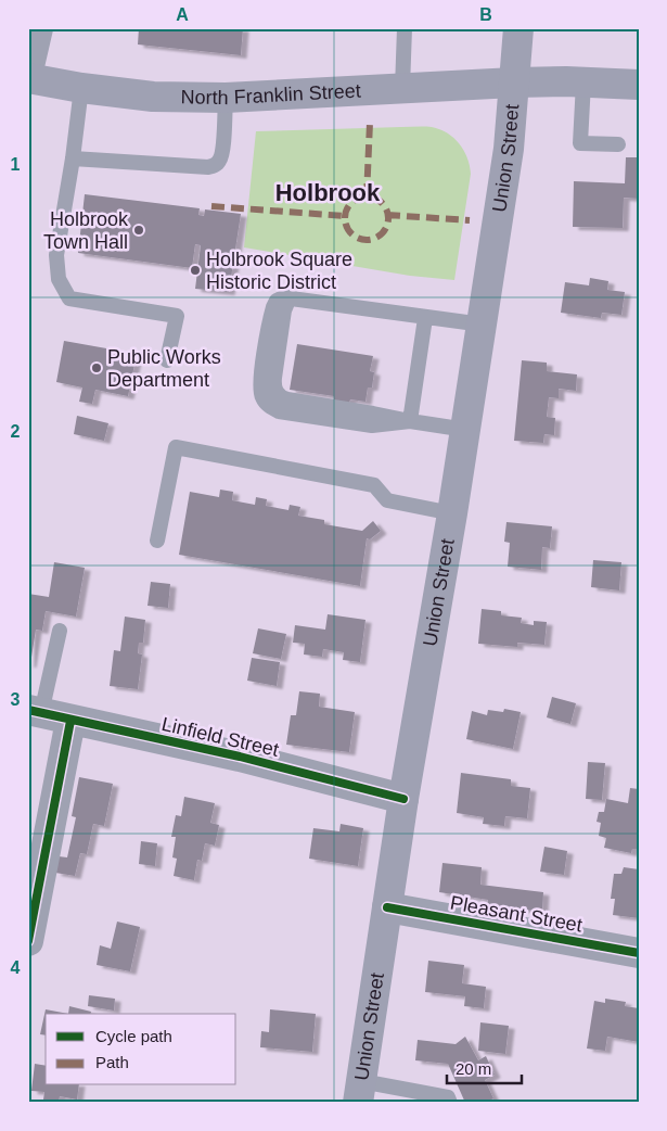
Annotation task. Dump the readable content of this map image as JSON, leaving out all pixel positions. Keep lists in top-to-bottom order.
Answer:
{
  "streets": {
    "main road": ["North Franklin Street", "Union Street"],
    "street": ["Linfield Street", "Pleasant Street"]
  },
  "crossings": [
    ["North Franklin Street", "Union Street"],
    ["Union Street", "Linfield Street"],
    ["Union Street", "Pleasant Street"]
  ],
  "districts": ["Holbrook"],
  "places": ["Holbrook Town Hall", "Holbrook Square Historic District", "Public Works Department"],
  "legend": ["Cycle path", "Path"],
  "scale_bar": "20 m",
  "grid": {
    "columns": ["A", "B"],
    "rows": [
      "1",
      "2",
      "3",
      "4"
    ]
  }
}
